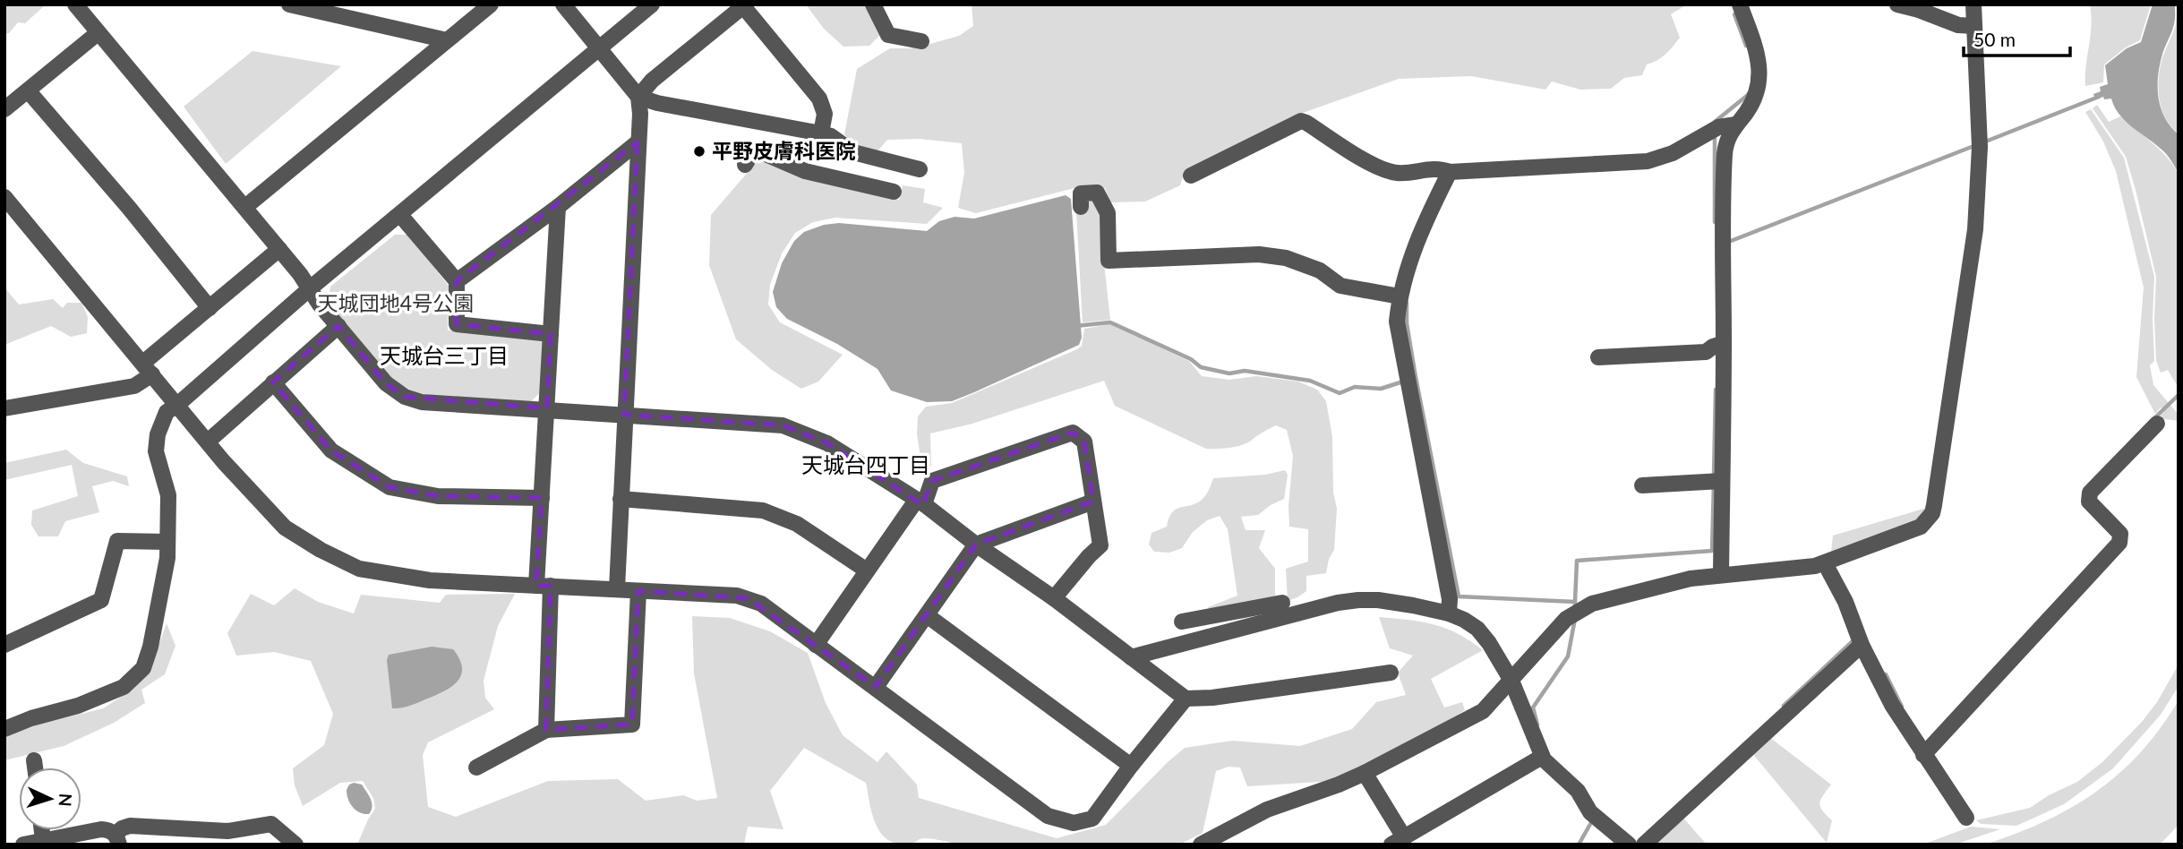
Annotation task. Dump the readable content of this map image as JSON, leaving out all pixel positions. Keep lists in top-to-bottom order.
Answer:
{
  "districts": ["天城台三丁目", "天城台四丁目"],
  "parks": ["天城団地4号公園"],
  "places": ["平野皮膚科医院"],
  "scale_bar": "50 m",
  "north": "right"
}
